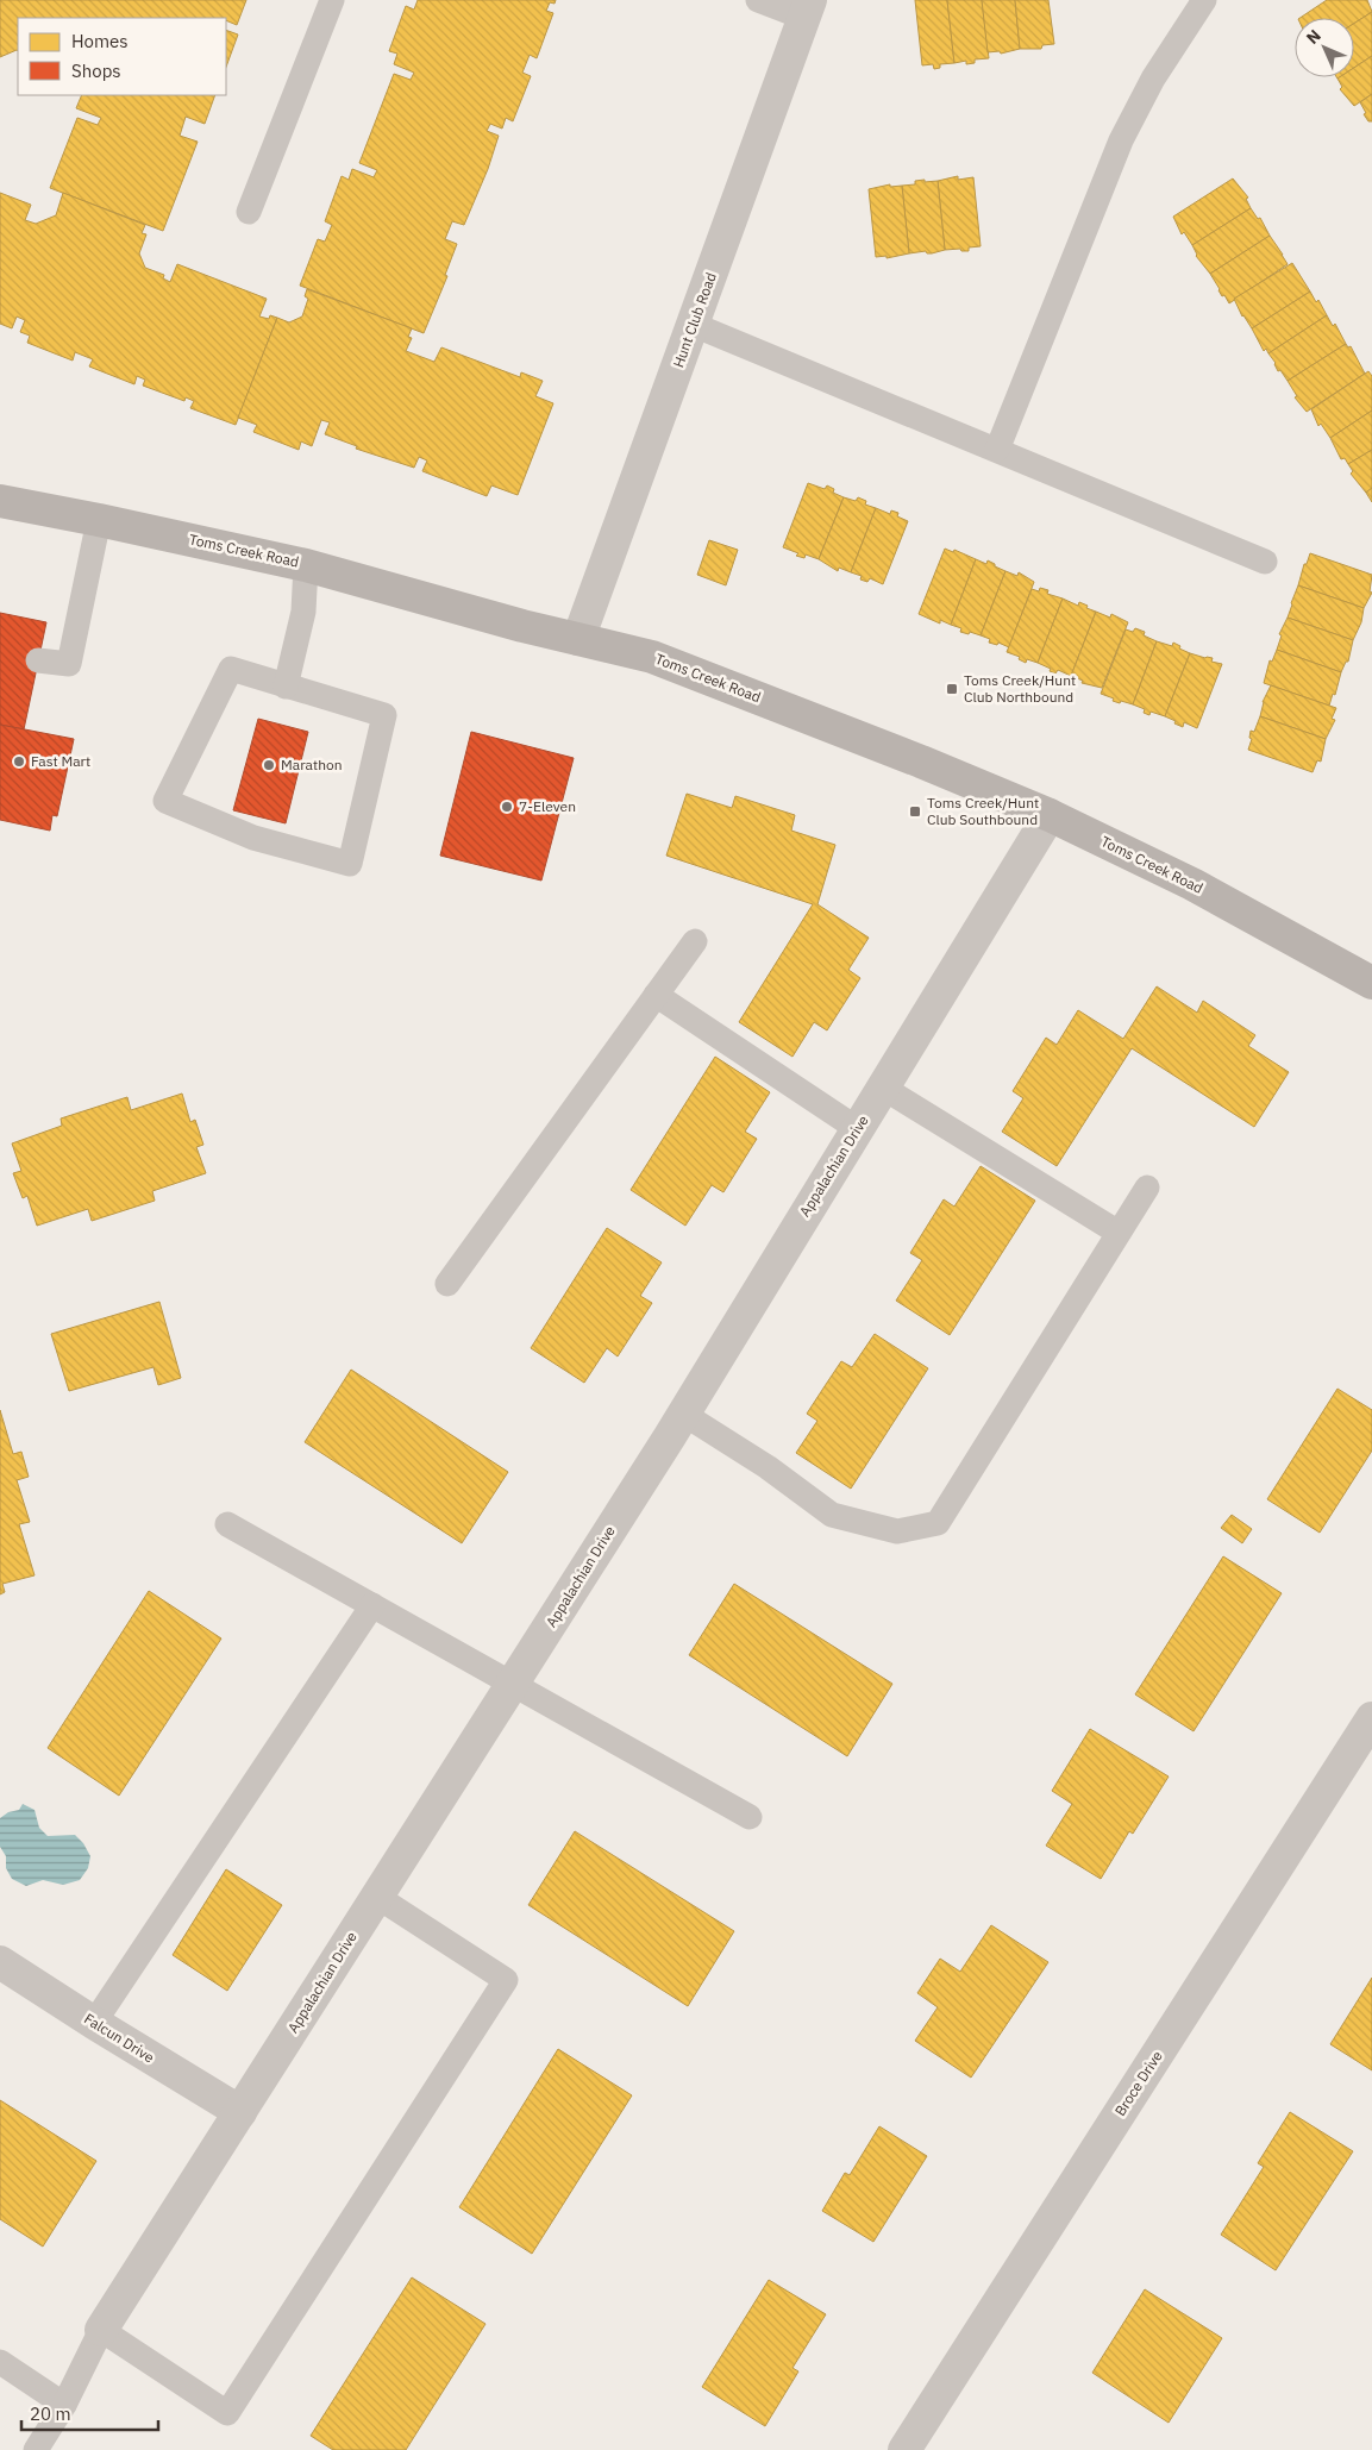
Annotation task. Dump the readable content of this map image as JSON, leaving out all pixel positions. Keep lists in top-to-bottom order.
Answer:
{
  "streets": {
    "main road": ["Toms Creek Road"],
    "street": [
      "Hunt Club Road",
      "Appalachian Drive",
      "Falcun Drive",
      "Broce Drive"
    ]
  },
  "crossings": [
    ["Hunt Club Road", "Toms Creek Road"],
    ["Toms Creek Road", "Appalachian Drive"],
    ["Appalachian Drive", "Falcun Drive"]
  ],
  "places": {
    "transit": ["Toms Creek/Hunt Club Northbound", "Toms Creek/Hunt Club Southbound"],
    "other": ["Fast Mart", "Marathon", "7-Eleven"]
  },
  "legend": ["Homes", "Shops"],
  "scale_bar": "20 m",
  "north": "top left"
}
